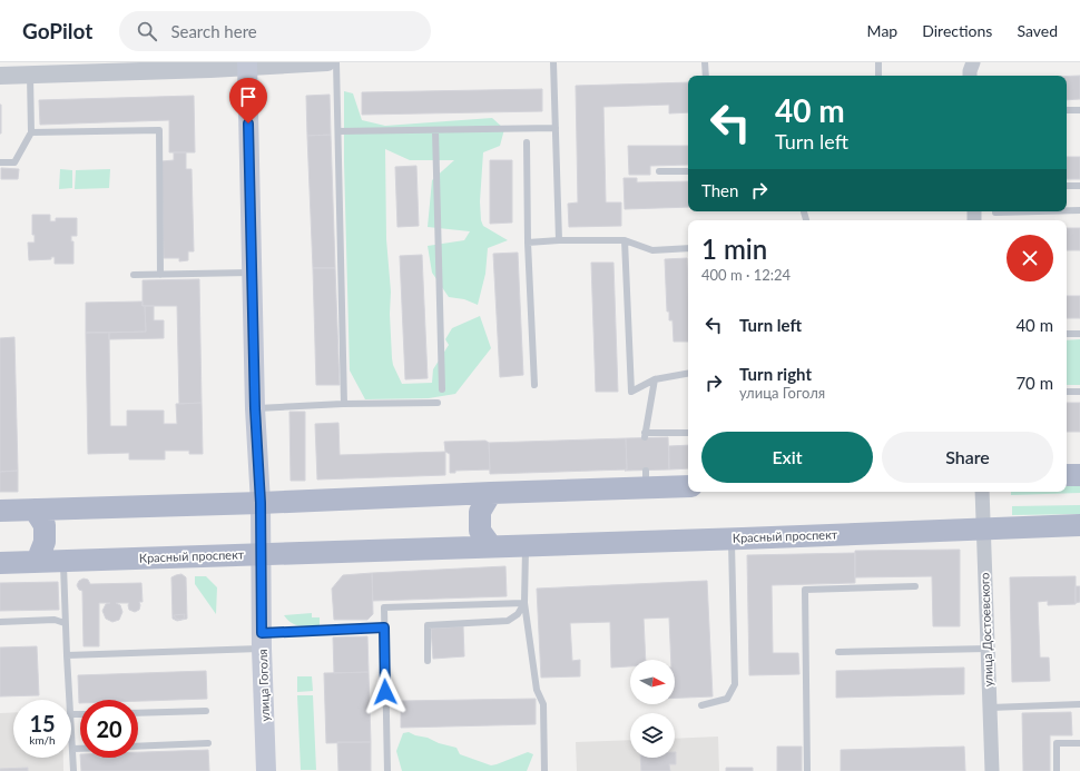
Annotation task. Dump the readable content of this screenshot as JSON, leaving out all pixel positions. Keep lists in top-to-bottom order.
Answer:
{
  "streets": {
    "main road": ["Красный проспект", "улица Гоголя"],
    "street": ["улица Достоевского"]
  },
  "crossings": [
    ["Красный проспект", "улица Достоевского"],
    ["Красный проспект", "улица Гоголя"]
  ],
  "north": "right",
  "page": {
    "header": "GoPilot",
    "search": "Search here",
    "nav": ["Map", "Directions", "Saved"],
    "turn": ["40 m", "Turn left"],
    "then": "Then",
    "heading": ["1 min", "400 m · 12:24"],
    "list": [
      {
        "name": "Turn left",
        "value": "40 m"
      },
      {
        "name": "Turn right",
        "note": "улица Гоголя",
        "value": "70 m"
      }
    ],
    "buttons": ["Exit", "Share"],
    "speed": "15 km/h",
    "limit": "20"
  }
}
